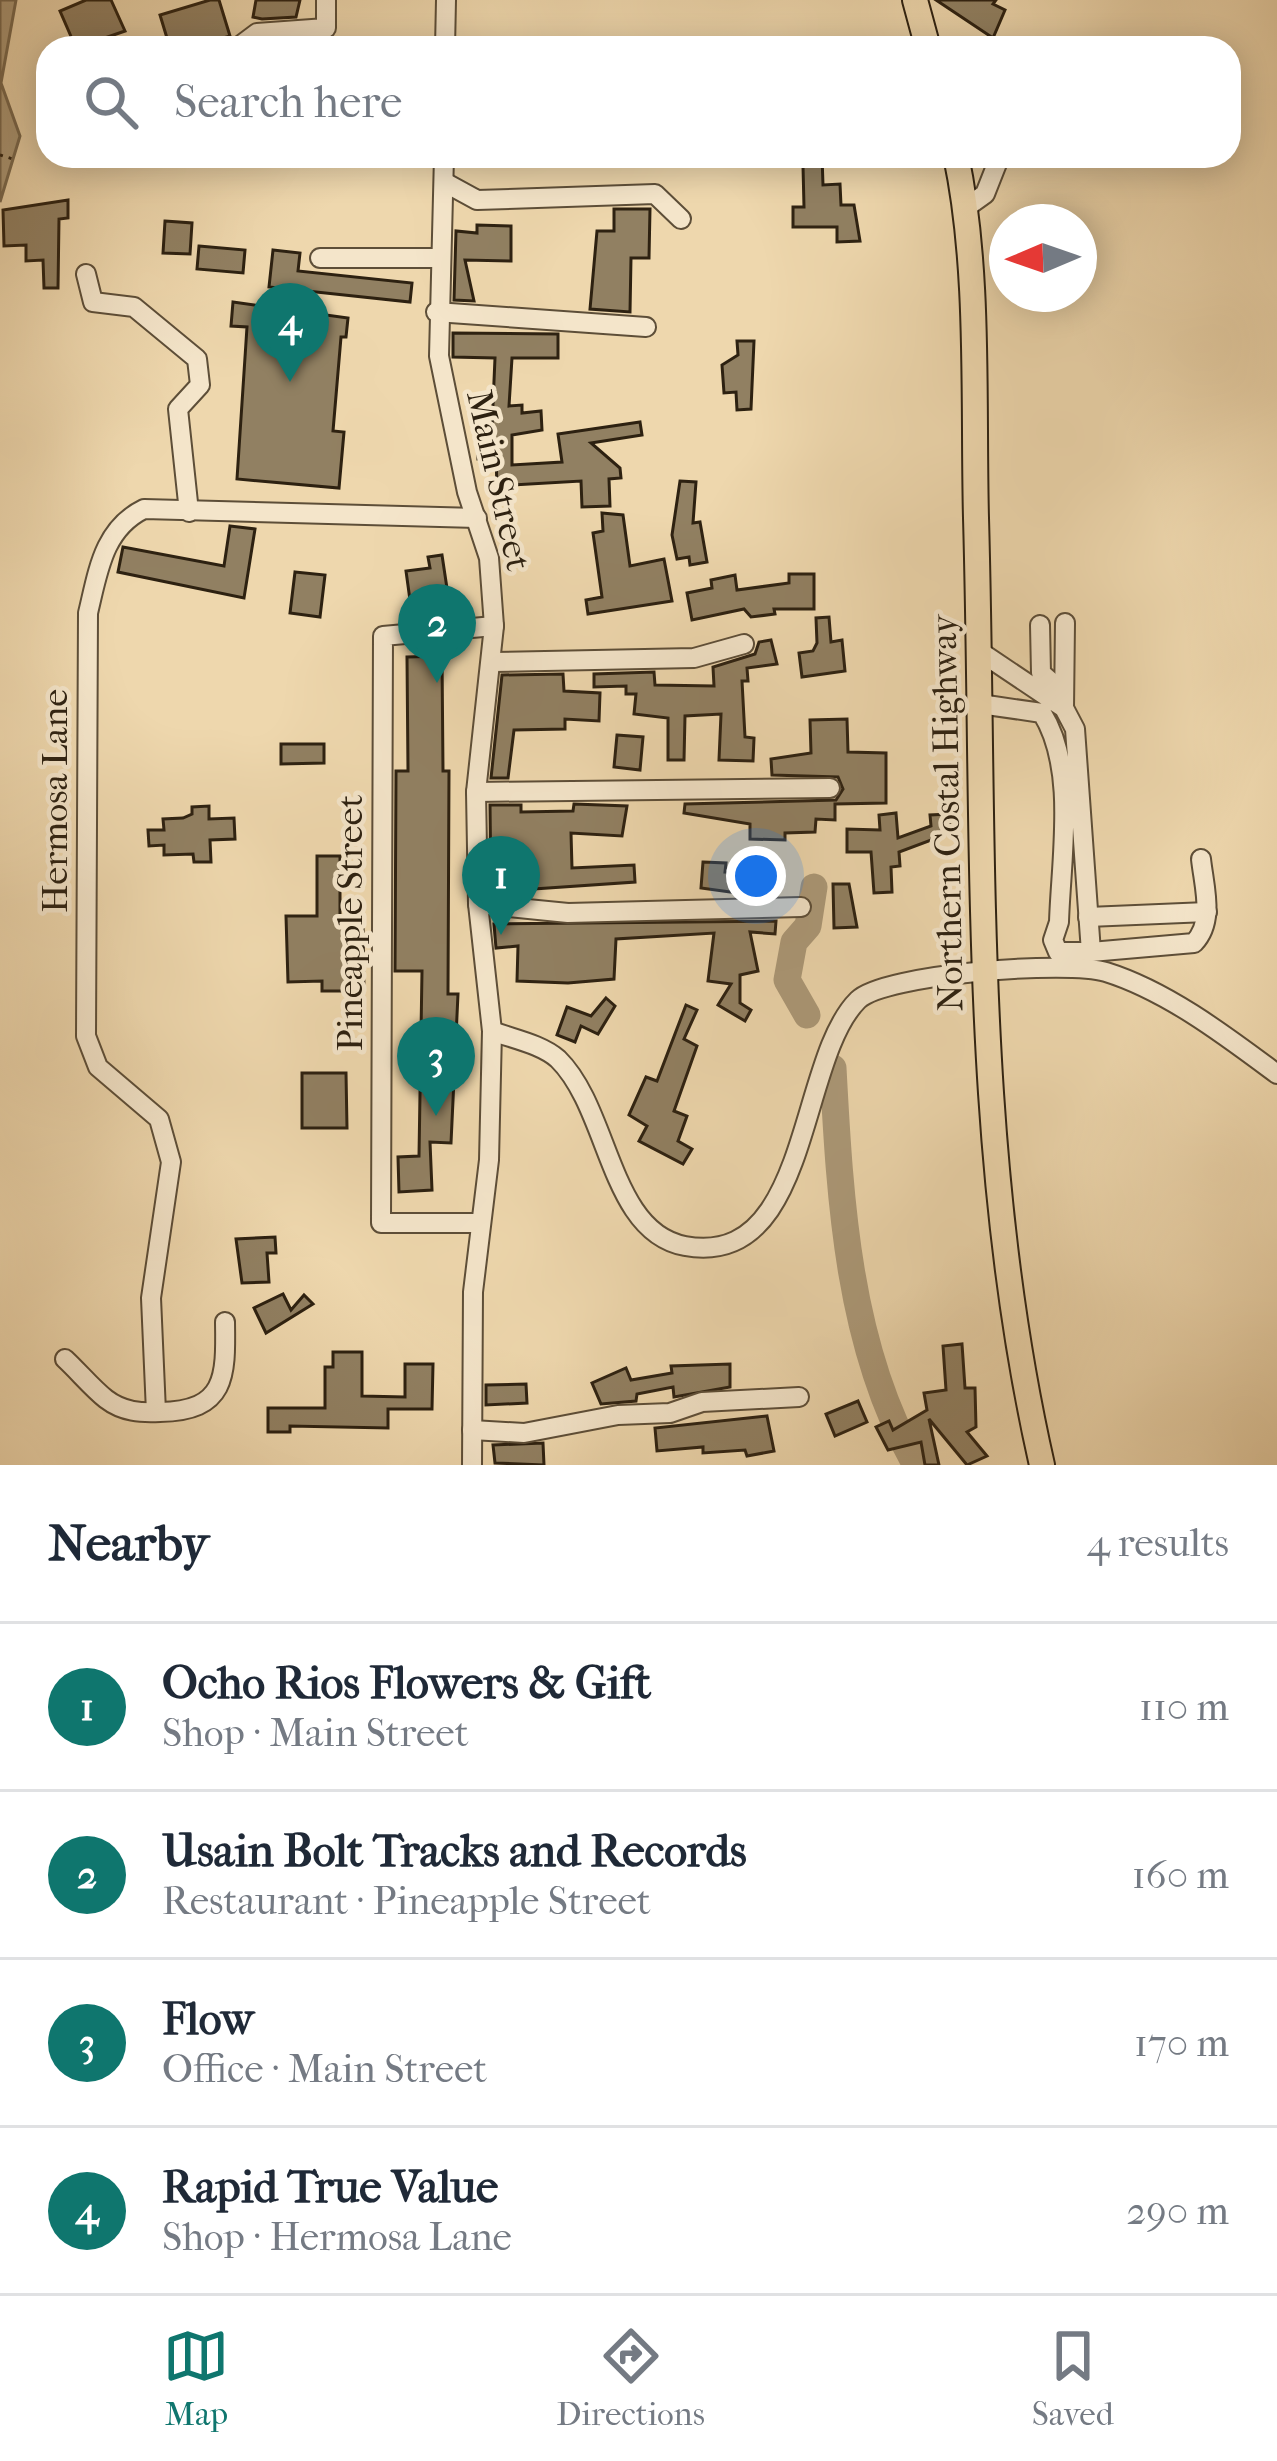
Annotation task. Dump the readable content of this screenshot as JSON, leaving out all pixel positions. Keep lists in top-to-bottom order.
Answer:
{
  "streets": {
    "main road": ["Northern Costal Highway"],
    "street": ["Main Street", "Hermosa Lane", "Pineapple Street"]
  },
  "crossings": [
    ["Main Street", "Hermosa Lane"],
    ["Main Street", "Pineapple Street"]
  ],
  "north": "left",
  "page": {
    "search": "Search here",
    "pins": [
      "4",
      "2",
      "1",
      "3"
    ],
    "heading": ["Nearby", "4 results"],
    "list": [
      {
        "mark": "1",
        "name": "Ocho Rios Flowers & Gift",
        "note": "Shop · Main Street",
        "value": "110 m"
      },
      {
        "mark": "2",
        "name": "Usain Bolt Tracks and Records",
        "note": "Restaurant · Pineapple Street",
        "value": "160 m"
      },
      {
        "mark": "3",
        "name": "Flow",
        "note": "Office · Main Street",
        "value": "170 m"
      },
      {
        "mark": "4",
        "name": "Rapid True Value",
        "note": "Shop · Hermosa Lane",
        "value": "290 m"
      }
    ],
    "nav": ["Map", "Directions", "Saved"]
  }
}
